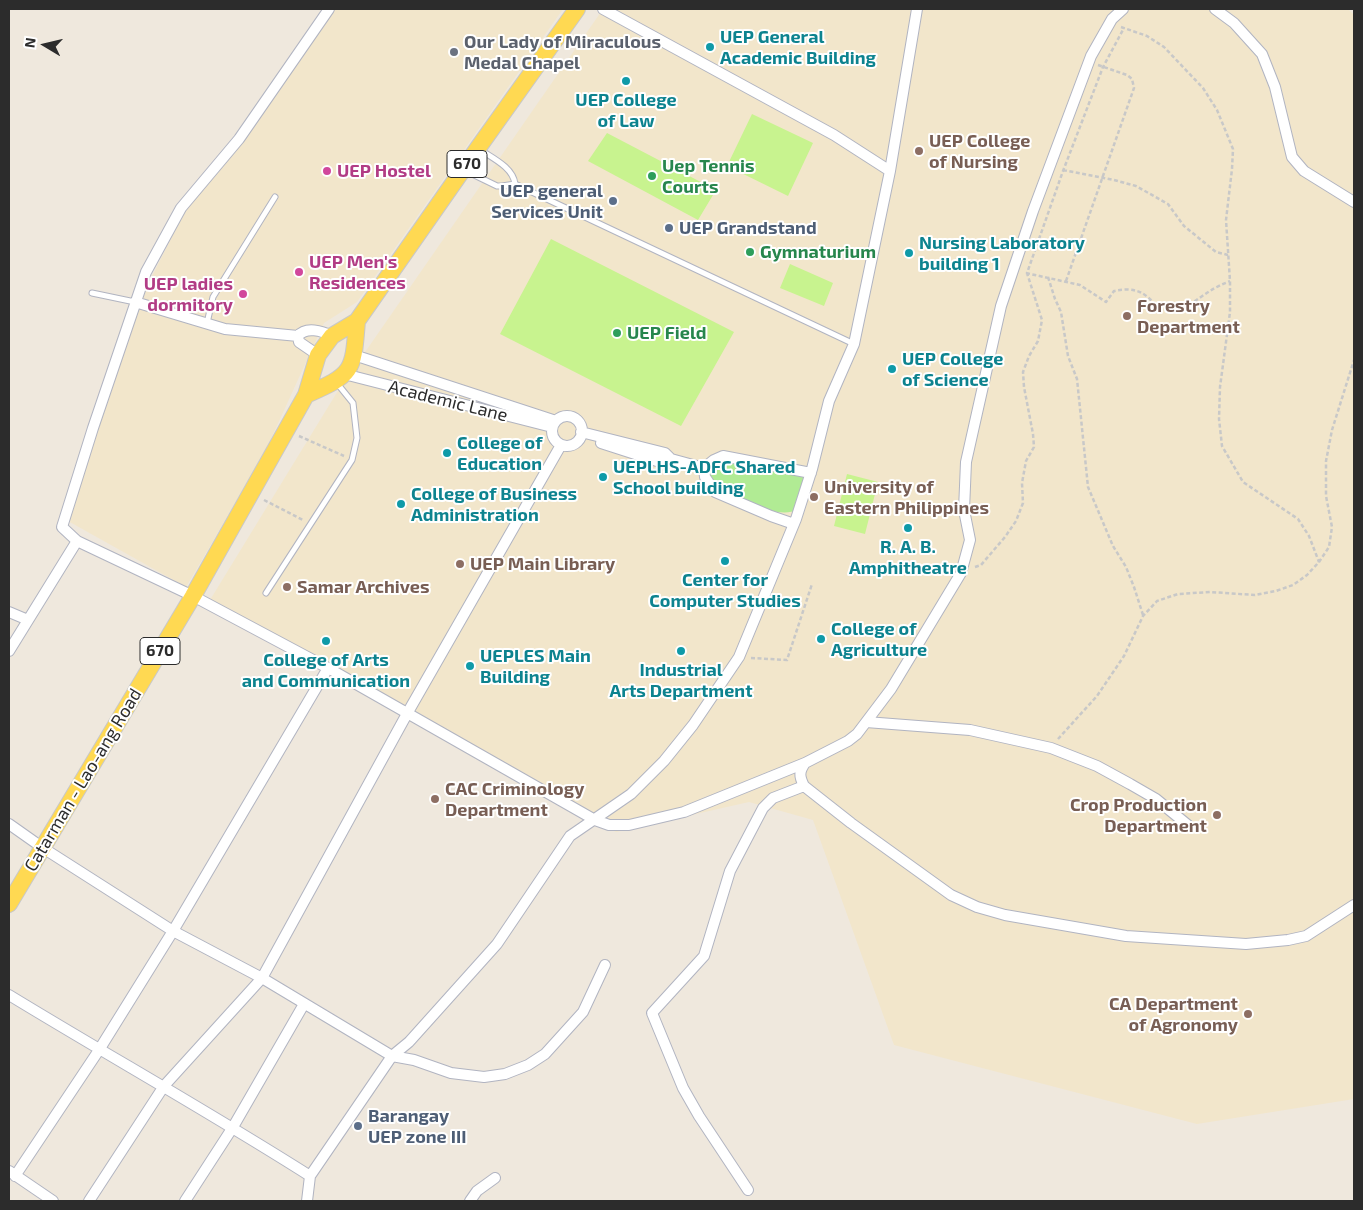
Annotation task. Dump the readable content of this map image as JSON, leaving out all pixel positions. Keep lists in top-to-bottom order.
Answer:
{
  "streets": {
    "main road": ["670", "Catarman - Lao-ang Road"],
    "street": ["Academic Lane"]
  },
  "crossings": [
    ["Academic Lane", "Catarman - Lao-ang Road"]
  ],
  "places": [
    "UEP General Academic Building",
    "Our Lady of Miraculous Medal Chapel",
    "UEP College of Law",
    "UEP College of Nursing",
    "UEP Hostel",
    "Uep Tennis Courts",
    "UEP general Services Unit",
    "UEP Grandstand",
    "Gymnaturium",
    "Nursing Laboratory building 1",
    "UEP Men's Residences",
    "UEP ladies dormitory",
    "Forestry Department",
    "UEP Field",
    "UEP College of Science",
    "College of Education",
    "UEPLHS-ADFC Shared School building",
    "University of Eastern Philippines",
    "College of Business Administration",
    "R. A. B. Amphitheatre",
    "Center for Computer Studies",
    "UEP Main Library",
    "Samar Archives",
    "College of Agriculture",
    "College of Arts and Communication",
    "Industrial Arts Department",
    "UEPLES Main Building",
    "CAC Criminology Department",
    "Crop Production Department",
    "CA Department of Agronomy",
    "Barangay UEP zone III"
  ],
  "north": "left"
}
